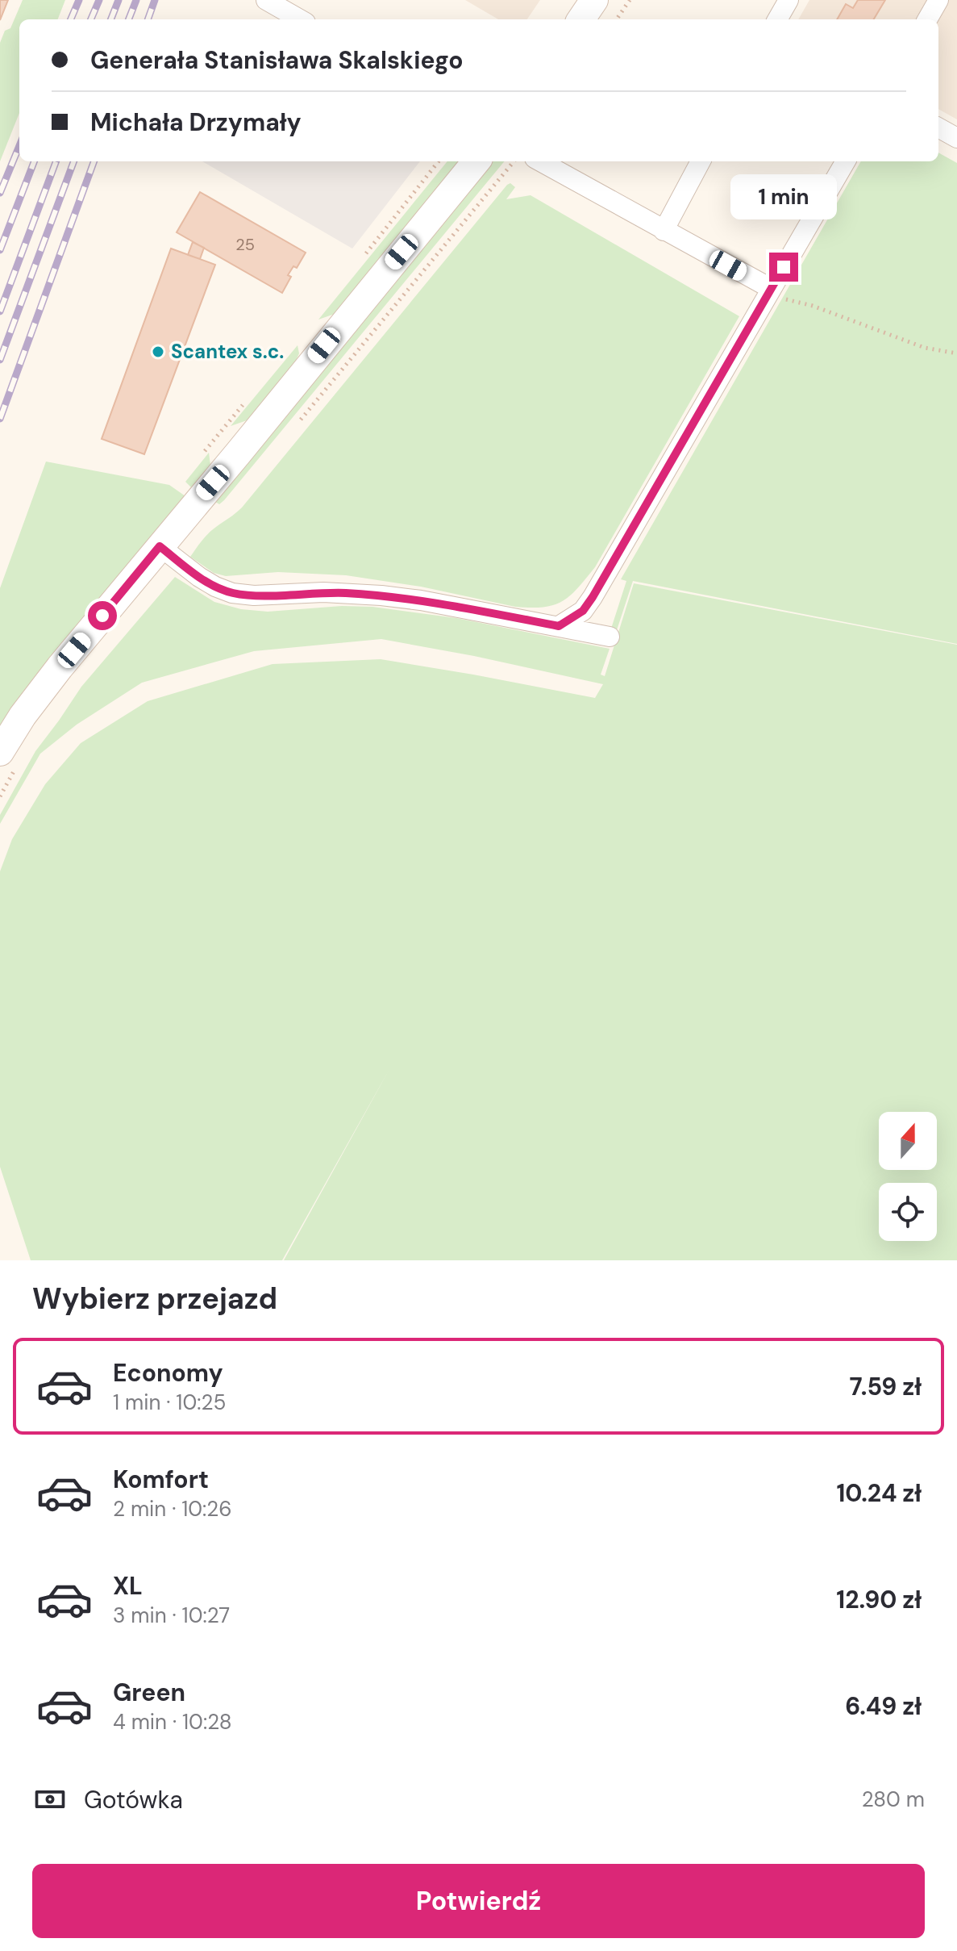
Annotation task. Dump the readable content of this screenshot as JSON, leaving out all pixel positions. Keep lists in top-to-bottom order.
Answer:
{
  "places": ["Scantex s.c."],
  "house_numbers": ["25"],
  "north": "top",
  "page": {
    "banner": ["Generała Stanisława Skalskiego", "Michała Drzymały"],
    "bubble": "1 min",
    "heading": "Wybierz przejazd",
    "list": [
      {
        "name": "Economy",
        "note": "1 min · 10:25",
        "value": "7.59 zł"
      },
      {
        "name": "Komfort",
        "note": "2 min · 10:26",
        "value": "10.24 zł"
      },
      {
        "name": "XL",
        "note": "3 min · 10:27",
        "value": "12.90 zł"
      },
      {
        "name": "Green",
        "note": "4 min · 10:28",
        "value": "6.49 zł"
      }
    ],
    "pay": ["Gotówka", "280 m"],
    "buttons": "Potwierdź"
  }
}
